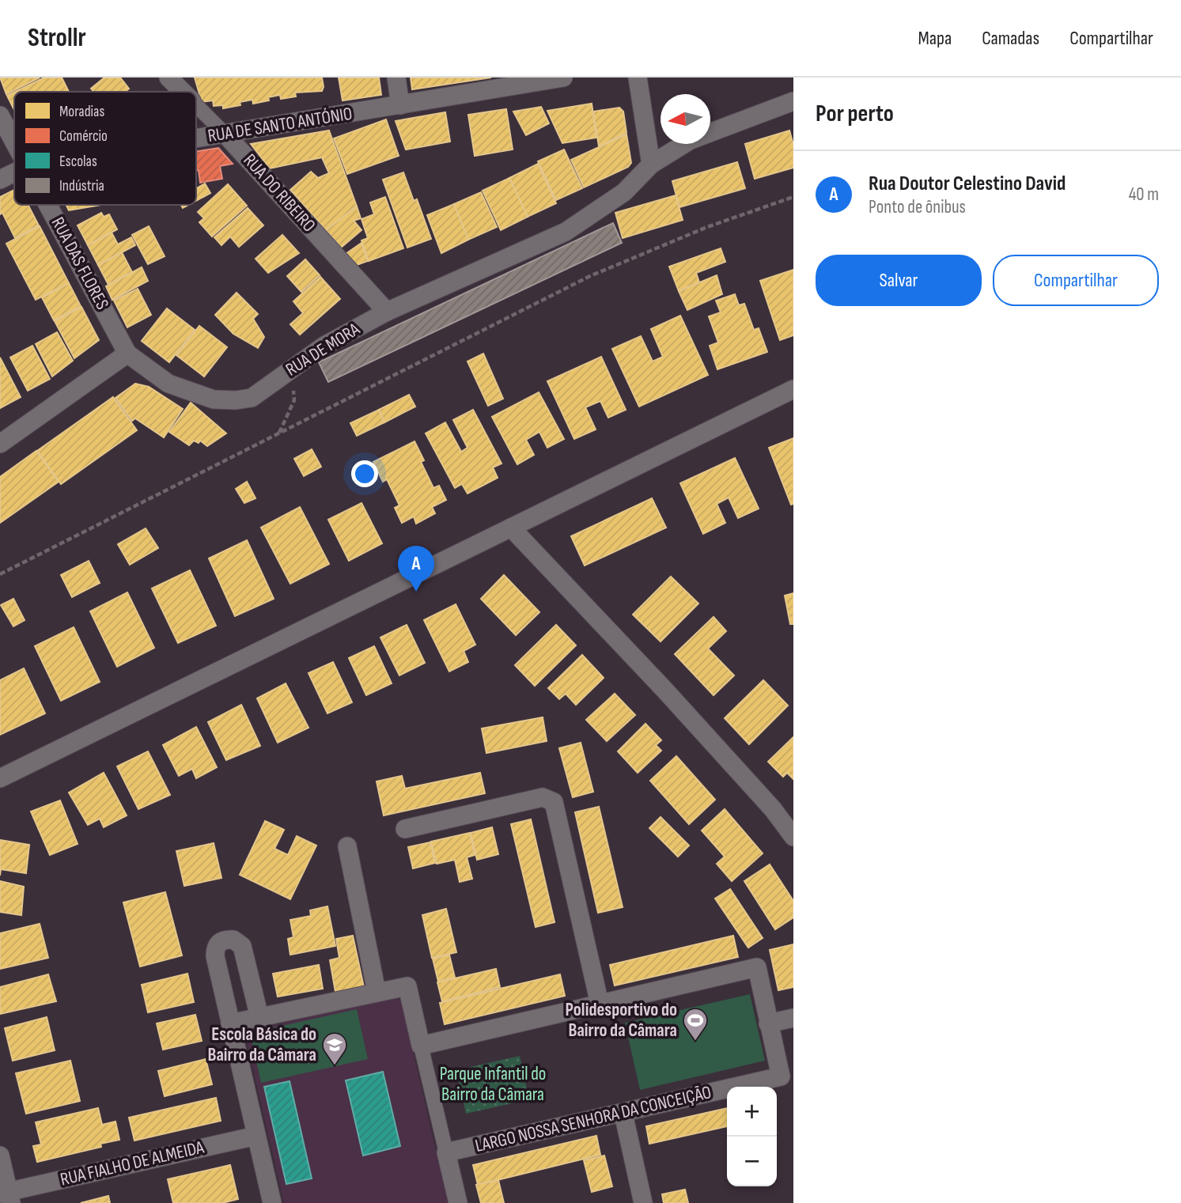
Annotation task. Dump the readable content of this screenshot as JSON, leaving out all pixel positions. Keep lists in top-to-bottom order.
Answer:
{
  "streets": {
    "street": [
      "RUA DE SANTO ANTÓNIO",
      "RUA DO RIBEIRO",
      "RUA DAS FLORES",
      "RUA DE MORA",
      "LARGO NOSSA SENHORA DA CONCEIÇÃO",
      "RUA FIALHO DE ALMEIDA"
    ]
  },
  "crossings": [
    ["RUA DE SANTO ANTÓNIO", "RUA DO RIBEIRO"],
    ["RUA DO RIBEIRO", "RUA DE MORA"],
    ["RUA DAS FLORES", "RUA DE MORA"]
  ],
  "parks": ["Parque Infantil do Bairro da Câmara"],
  "places": {
    "sports": ["Polidesportivo do Bairro da Câmara"],
    "school or university": ["Escola Básica do Bairro da Câmara"]
  },
  "legend": [
    "Moradias",
    "Comércio",
    "Escolas",
    "Indústria"
  ],
  "north": "left",
  "page": {
    "header": "Strollr",
    "nav": ["Mapa", "Camadas", "Compartilhar"],
    "heading": "Por perto",
    "list": [
      {
        "mark": "A",
        "name": "Rua Doutor Celestino David",
        "note": "Ponto de ônibus",
        "value": "40 m"
      }
    ],
    "buttons": ["Salvar", "Compartilhar"],
    "pins": "A",
    "map_buttons": ["+", "−"]
  }
}
